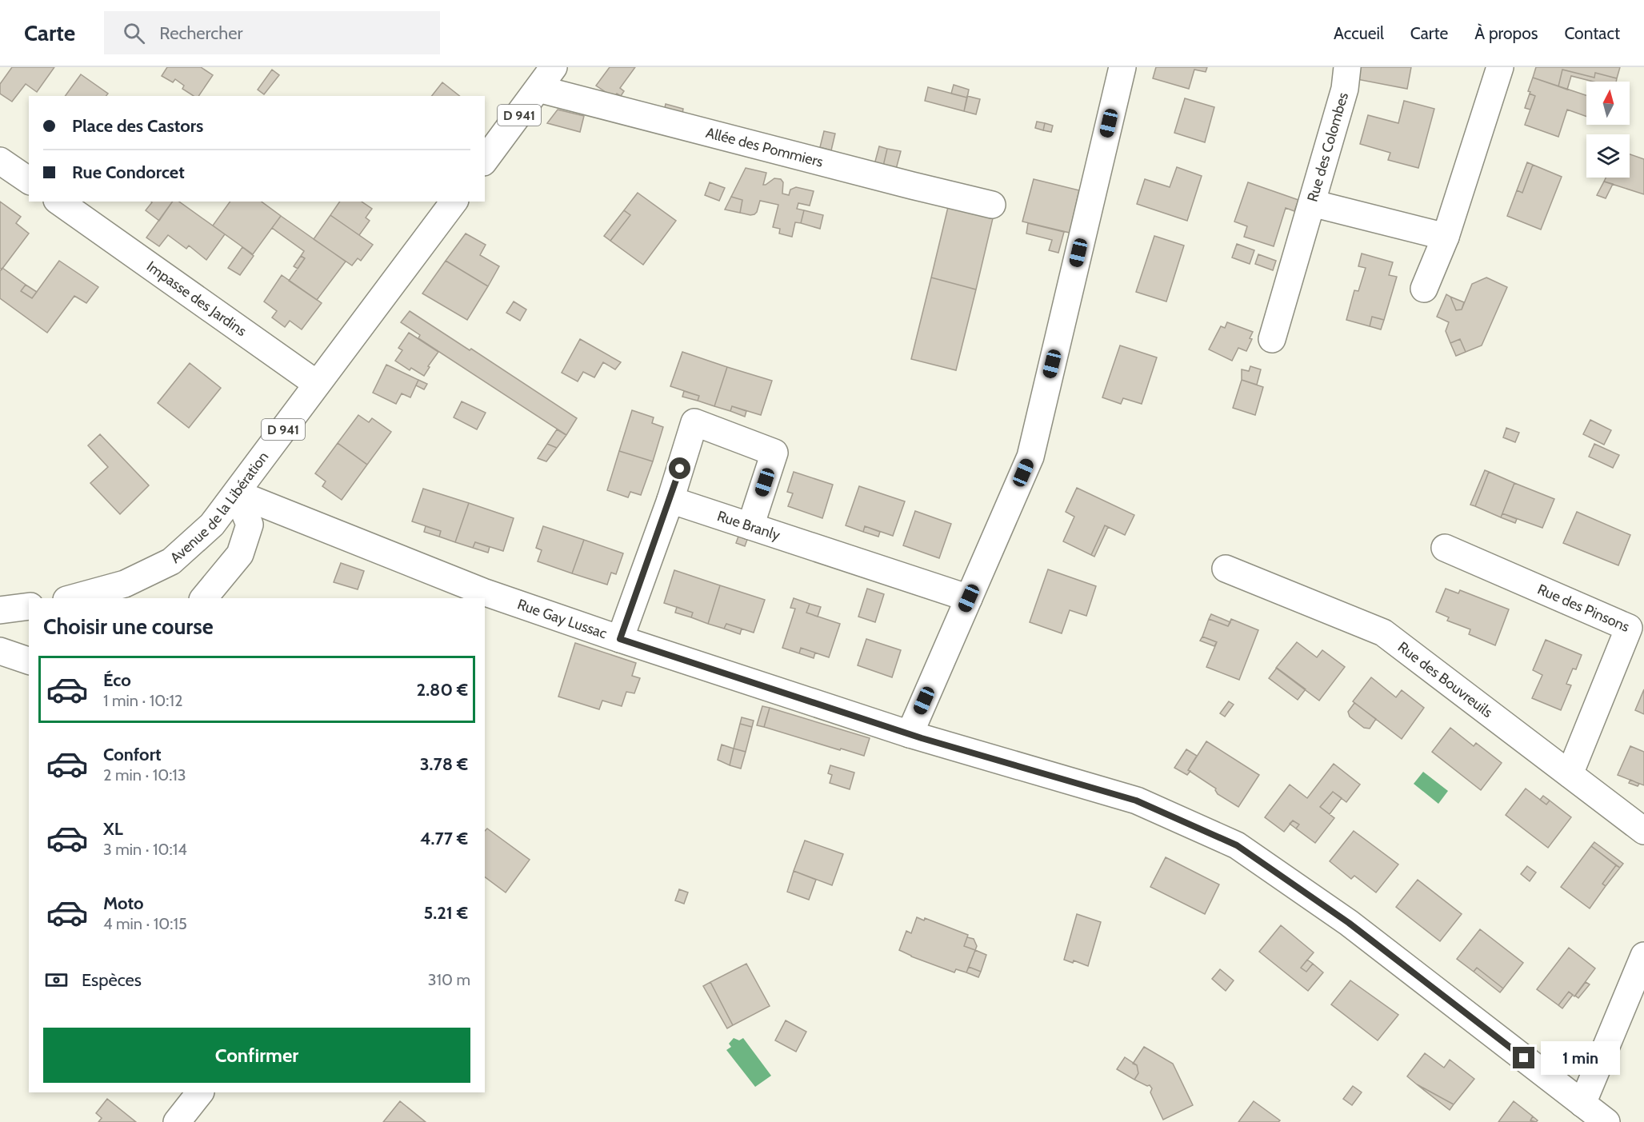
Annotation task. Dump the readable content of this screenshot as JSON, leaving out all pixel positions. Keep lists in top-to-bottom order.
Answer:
{
  "streets": {
    "street": [
      "D 941",
      "Rue des Colombes",
      "Allée des Pommiers",
      "Impasse des Jardins",
      "Avenue de la Libération",
      "Rue Branly",
      "Rue des Pinsons",
      "Rue Gay Lussac",
      "Rue des Bouvreuils"
    ]
  },
  "crossings": [
    ["D 941", "Allée des Pommiers"],
    ["Impasse des Jardins", "Avenue de la Libération"],
    ["Avenue de la Libération", "Rue Gay Lussac"],
    ["Rue des Pinsons", "Rue des Bouvreuils"]
  ],
  "north": "top",
  "page": {
    "header": "Carte",
    "search": "Rechercher",
    "nav": [
      "Accueil",
      "Carte",
      "À propos",
      "Contact"
    ],
    "banner": ["Place des Castors", "Rue Condorcet"],
    "heading": "Choisir une course",
    "list": [
      {
        "name": "Éco",
        "note": "1 min · 10:12",
        "value": "2.80 €"
      },
      {
        "name": "Confort",
        "note": "2 min · 10:13",
        "value": "3.78 €"
      },
      {
        "name": "XL",
        "note": "3 min · 10:14",
        "value": "4.77 €"
      },
      {
        "name": "Moto",
        "note": "4 min · 10:15",
        "value": "5.21 €"
      }
    ],
    "pay": ["Espèces", "310 m"],
    "buttons": "Confirmer",
    "bubble": "1 min"
  }
}
